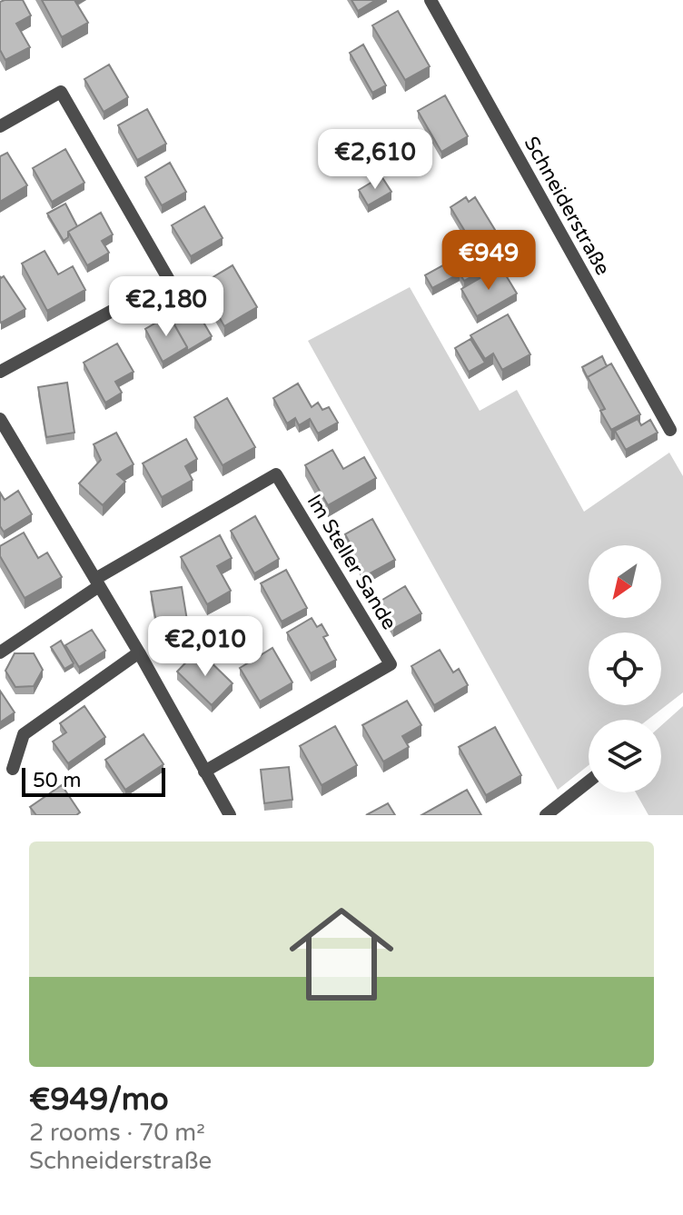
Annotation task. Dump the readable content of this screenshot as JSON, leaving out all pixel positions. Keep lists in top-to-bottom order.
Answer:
{
  "streets": {
    "street": ["Schneiderstraße", "Im Steller Sande"]
  },
  "scale_bar": "50 m",
  "north": "bottom left",
  "page": {
    "price": [
      "€2,610",
      "€949",
      "€2,180",
      "€2,010"
    ],
    "scale": "50 m",
    "list": [
      {
        "name": "€949/mo",
        "note": "2 rooms · 70 m² · Schneiderstraße"
      }
    ]
  }
}
